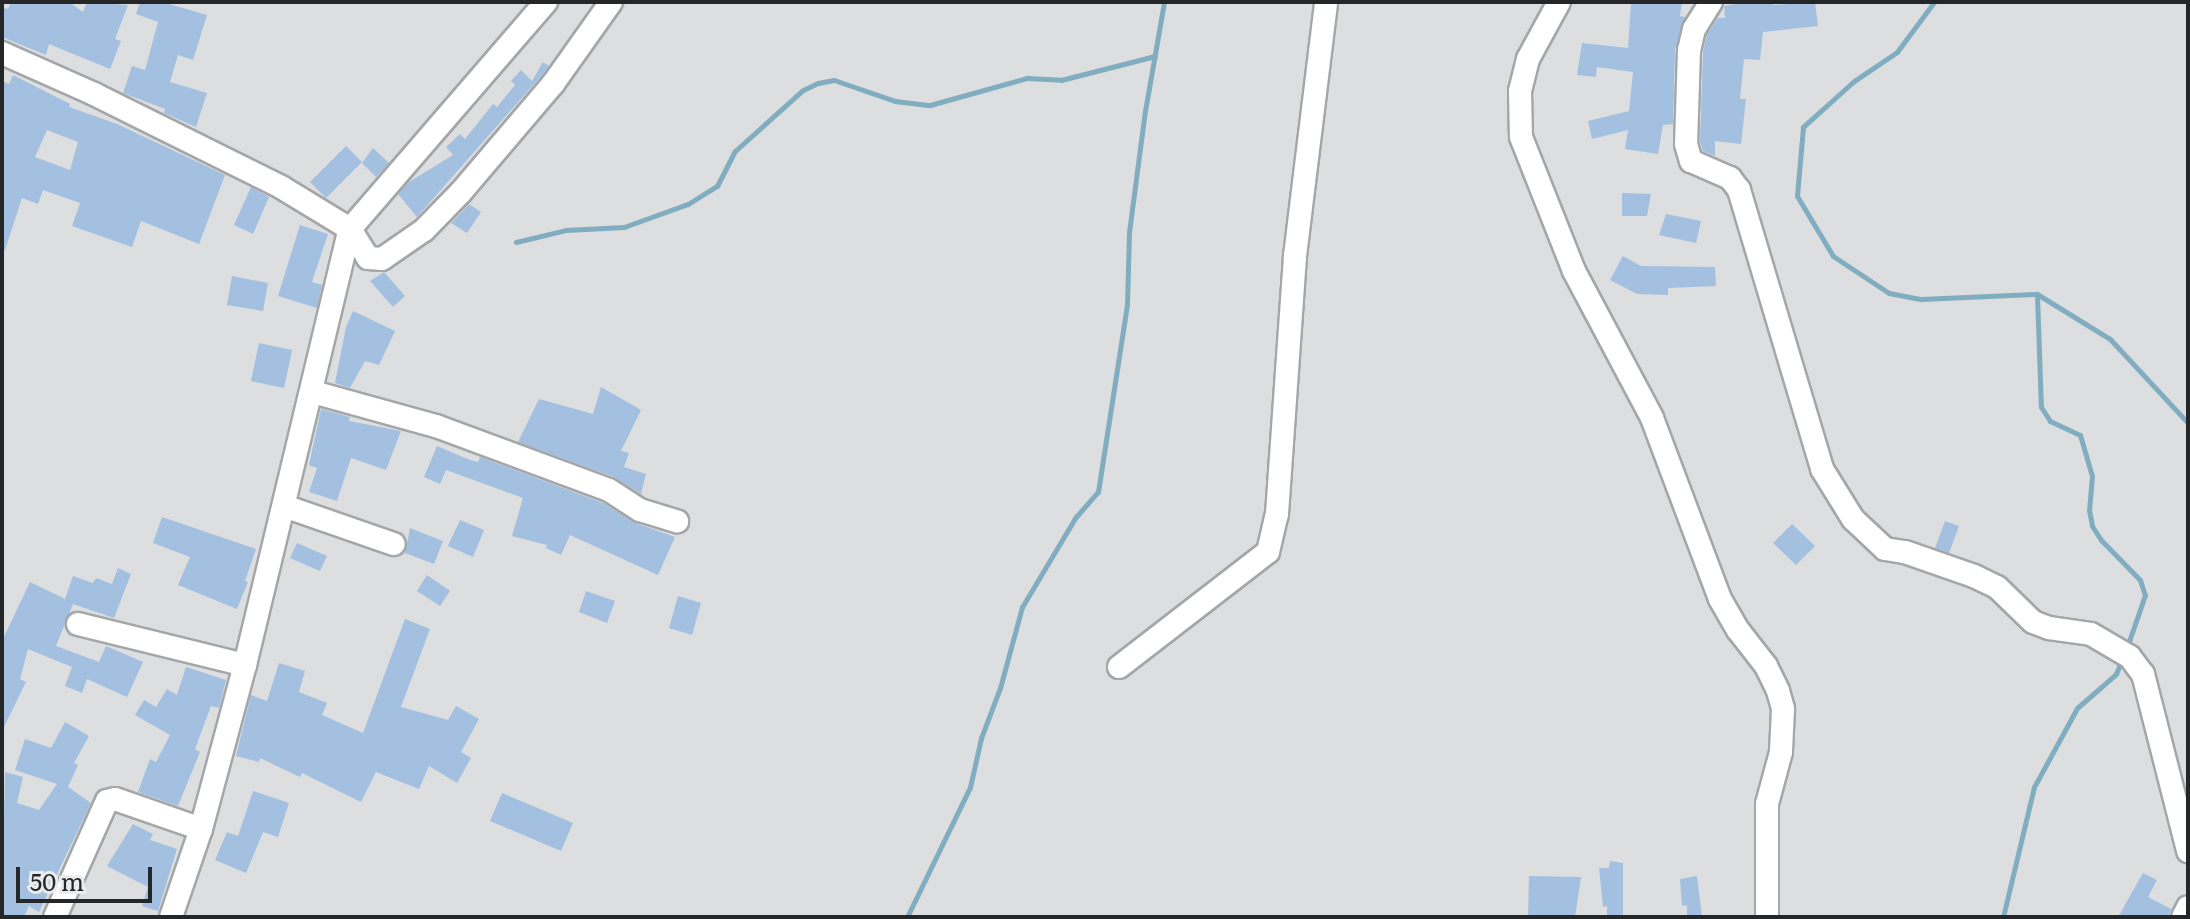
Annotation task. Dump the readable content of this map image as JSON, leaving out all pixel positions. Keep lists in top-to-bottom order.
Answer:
{
  "scale_bar": "50 m"
}
